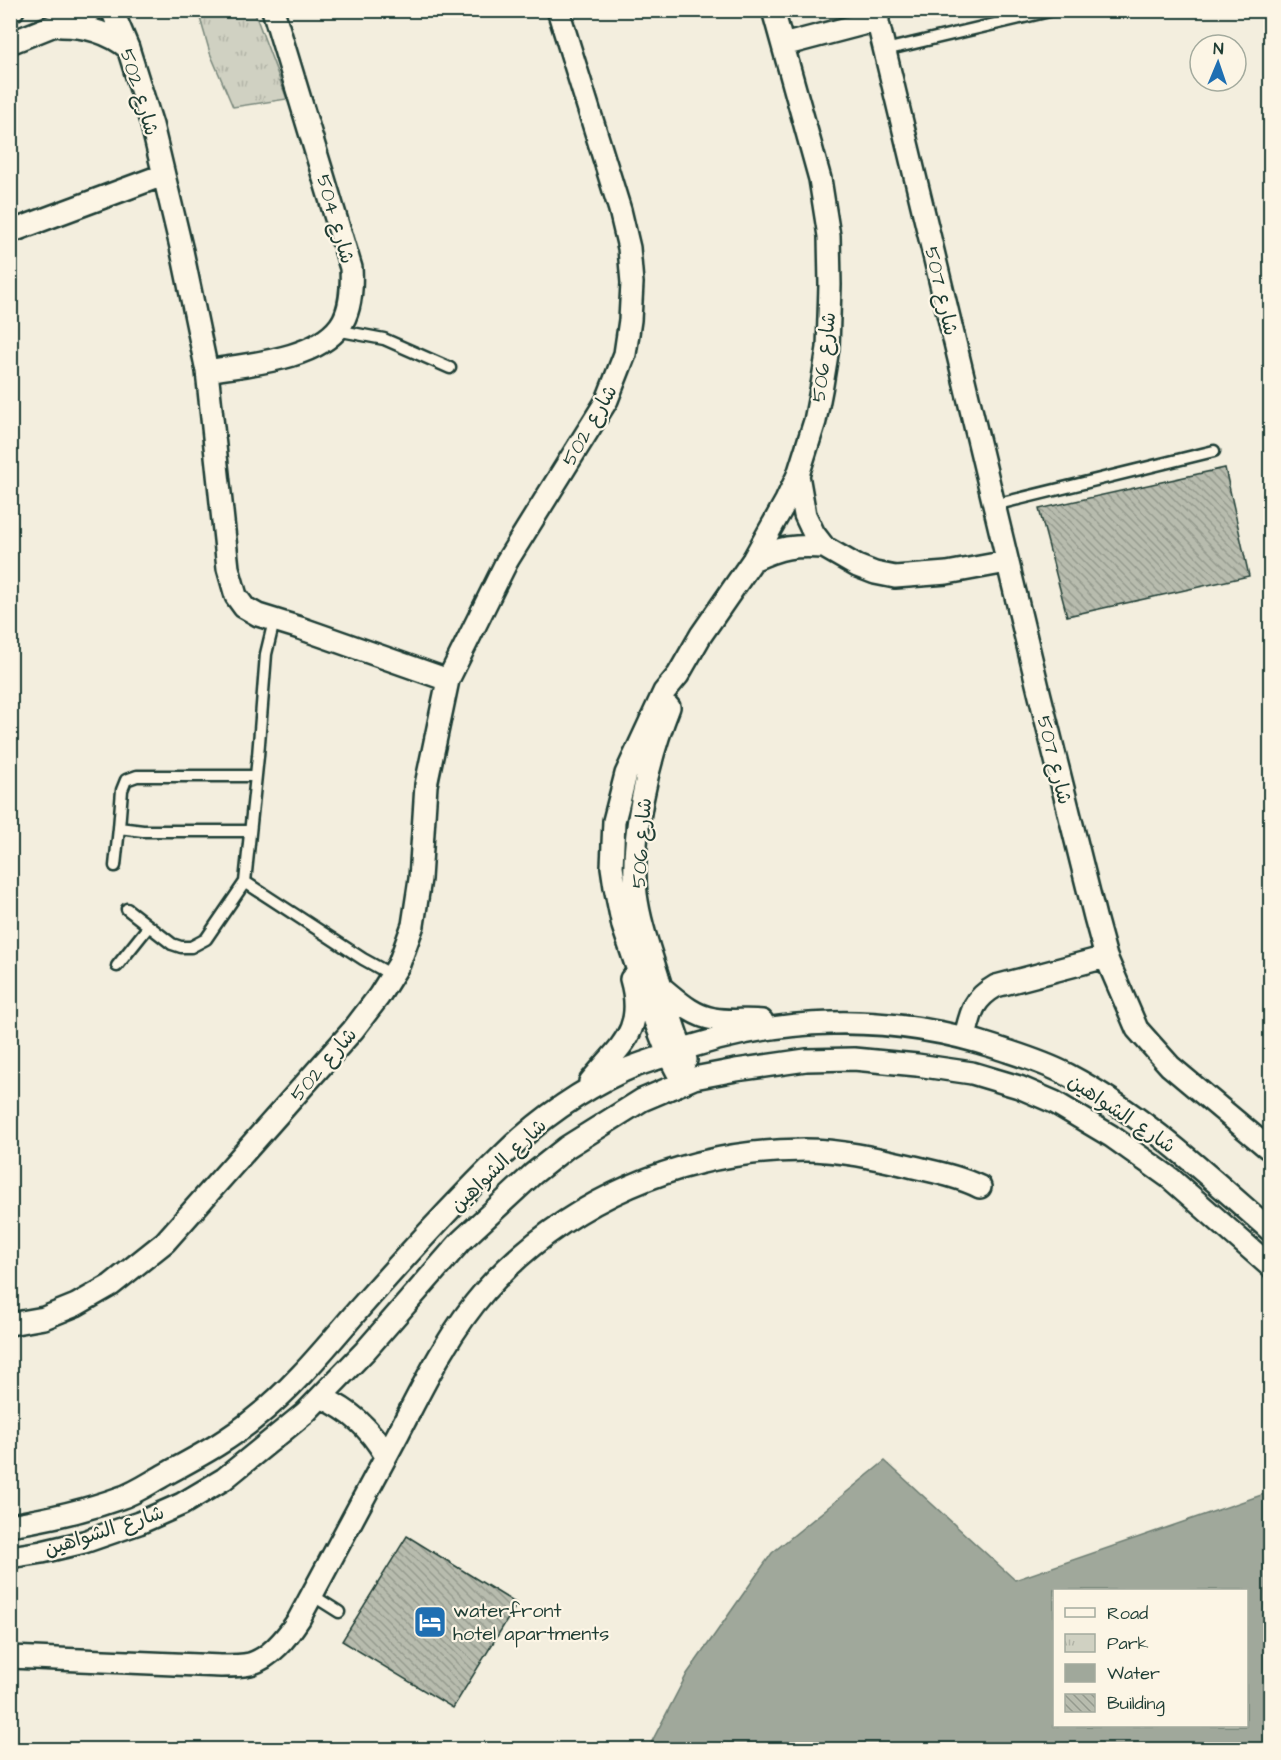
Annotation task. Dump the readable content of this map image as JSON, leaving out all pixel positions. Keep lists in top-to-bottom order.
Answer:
{
  "streets": {
    "street": [
      "شارع 502",
      "شارع 504",
      "شارع 507",
      "شارع 506",
      "شارع الشواهين"
    ]
  },
  "crossings": [
    ["شارع 502", "شارع 504"],
    ["شارع 507", "شارع 506"],
    ["شارع 506", "شارع الشواهين"]
  ],
  "places": {
    "hotel": ["waterfront hotel apartments"]
  },
  "legend": [
    "Road",
    "Park",
    "Water",
    "Building"
  ],
  "north": "top"
}
